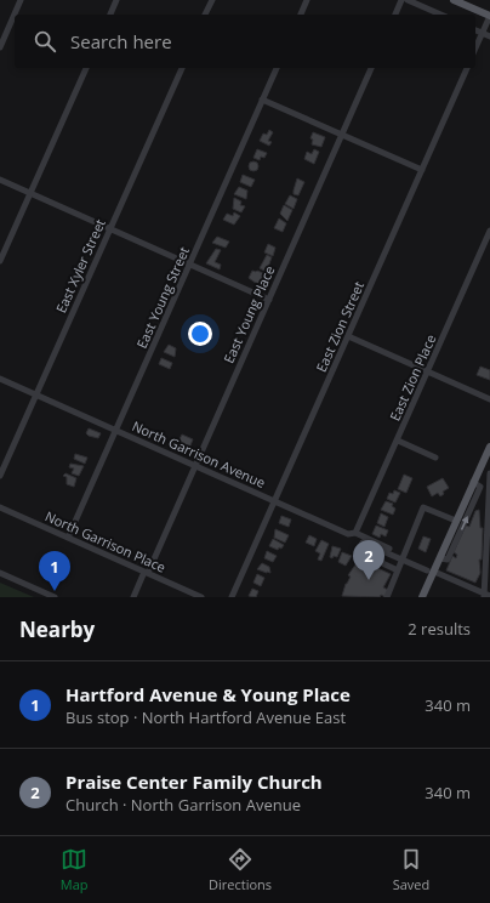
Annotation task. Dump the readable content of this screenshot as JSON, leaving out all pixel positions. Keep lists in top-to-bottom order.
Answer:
{
  "streets": {
    "street": [
      "East Xyler Street",
      "East Young Street",
      "East Young Place",
      "East Zion Street",
      "East Zion Place",
      "North Garrison Avenue",
      "North Garrison Place"
    ]
  },
  "crossings": [
    ["East Xyler Street", "North Garrison Avenue"],
    ["East Young Street", "North Garrison Avenue"],
    ["East Young Street", "North Garrison Place"],
    ["East Young Place", "North Garrison Avenue"],
    ["East Young Place", "North Garrison Place"],
    ["East Zion Street", "North Garrison Avenue"],
    ["East Zion Place", "North Garrison Avenue"]
  ],
  "page": {
    "search": "Search here",
    "pins": ["2", "1"],
    "heading": ["Nearby", "2 results"],
    "list": [
      {
        "mark": "1",
        "name": "Hartford Avenue & Young Place",
        "note": "Bus stop · North Hartford Avenue East",
        "value": "340 m"
      },
      {
        "mark": "2",
        "name": "Praise Center Family Church",
        "note": "Church · North Garrison Avenue",
        "value": "340 m"
      }
    ],
    "nav": ["Map", "Directions", "Saved"]
  }
}
